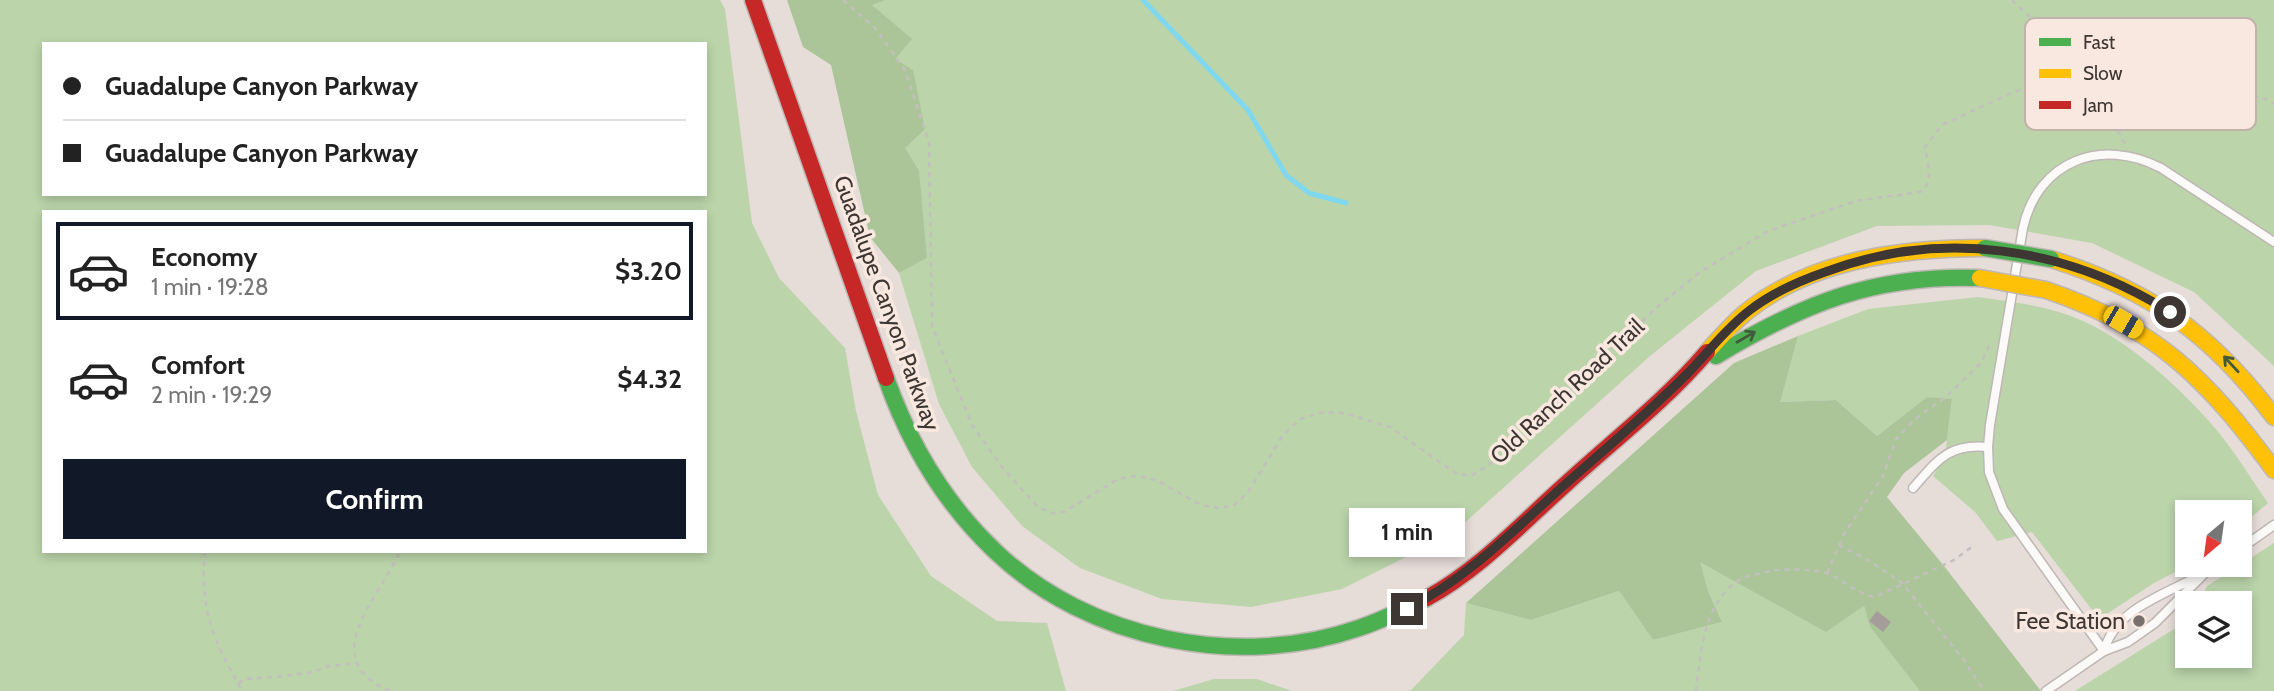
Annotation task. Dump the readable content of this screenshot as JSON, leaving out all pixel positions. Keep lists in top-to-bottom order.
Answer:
{
  "streets": {
    "main road": ["Guadalupe Canyon Parkway"],
    "path": ["Old Ranch Road Trail"]
  },
  "places": ["Fee Station"],
  "legend": ["Fast", "Slow", "Jam"],
  "north": "bottom left",
  "page": {
    "banner": ["Guadalupe Canyon Parkway", "Guadalupe Canyon Parkway"],
    "list": [
      {
        "name": "Economy",
        "note": "1 min · 19:28",
        "value": "$3.20"
      },
      {
        "name": "Comfort",
        "note": "2 min · 19:29",
        "value": "$4.32"
      }
    ],
    "buttons": "Confirm",
    "bubble": "1 min"
  }
}
